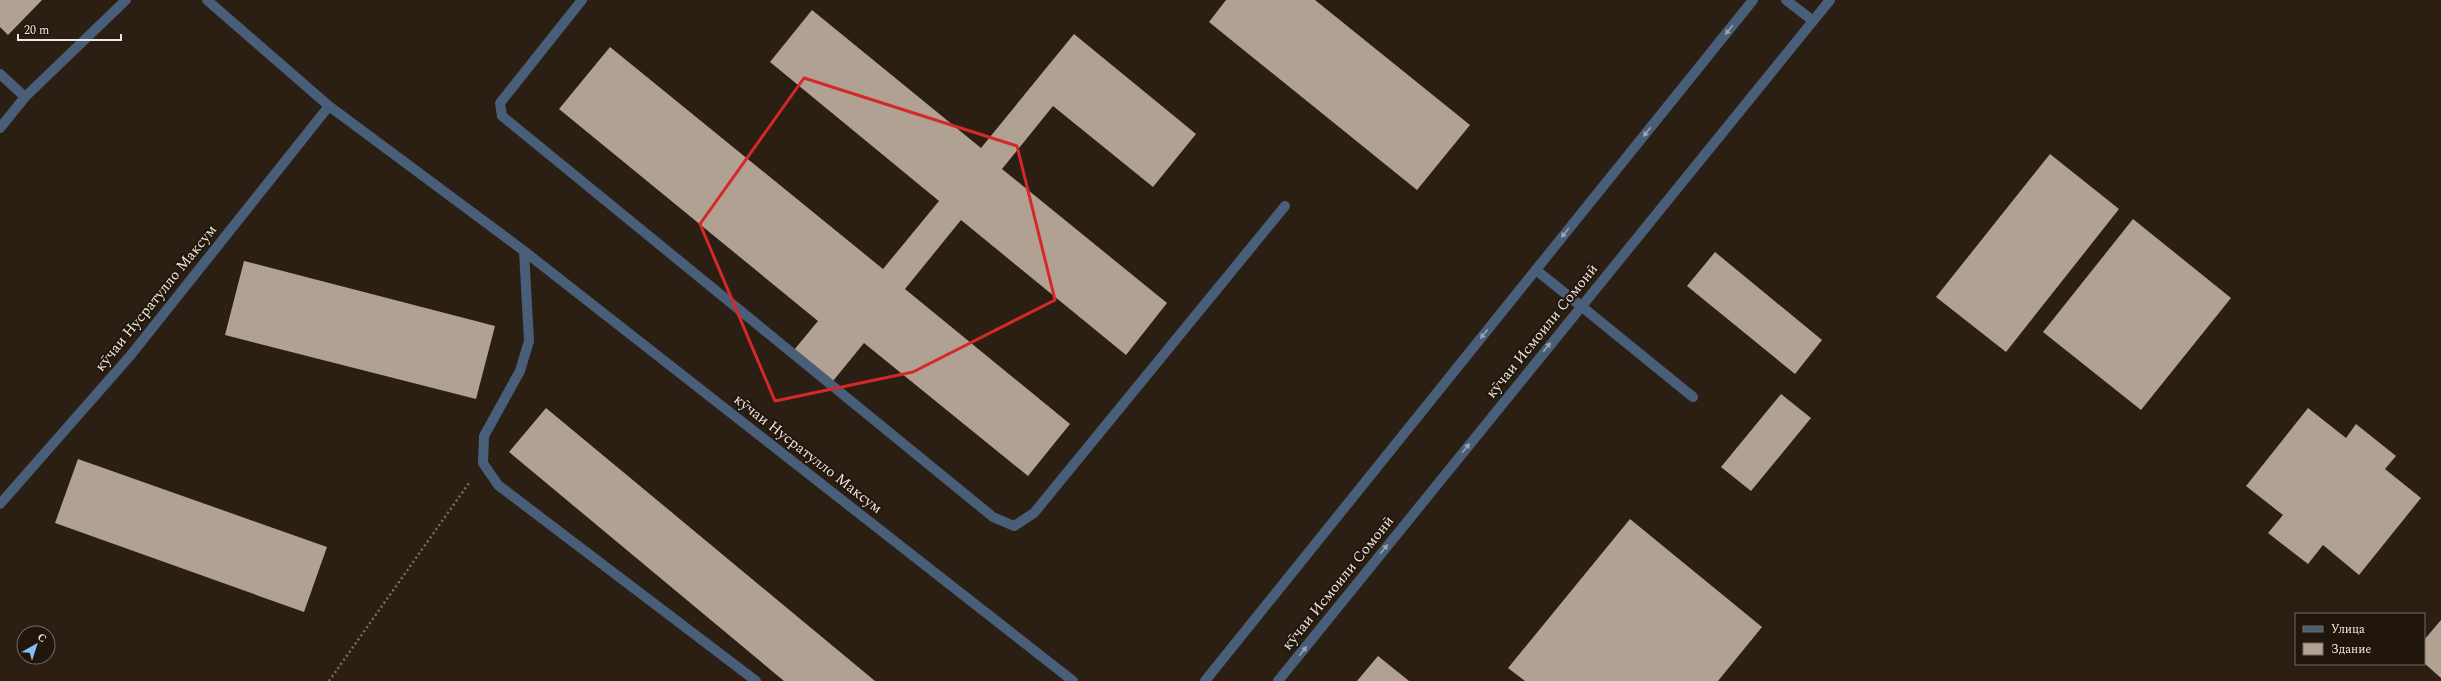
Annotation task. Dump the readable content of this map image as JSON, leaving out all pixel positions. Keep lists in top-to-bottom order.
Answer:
{
  "streets": {
    "street": ["кӯчаи Нусратулло Максум", "кӯчаи Исмоили Сомонӣ"]
  },
  "legend": ["Улица", "Здание"],
  "scale_bar": "20 m",
  "north": "top right"
}
